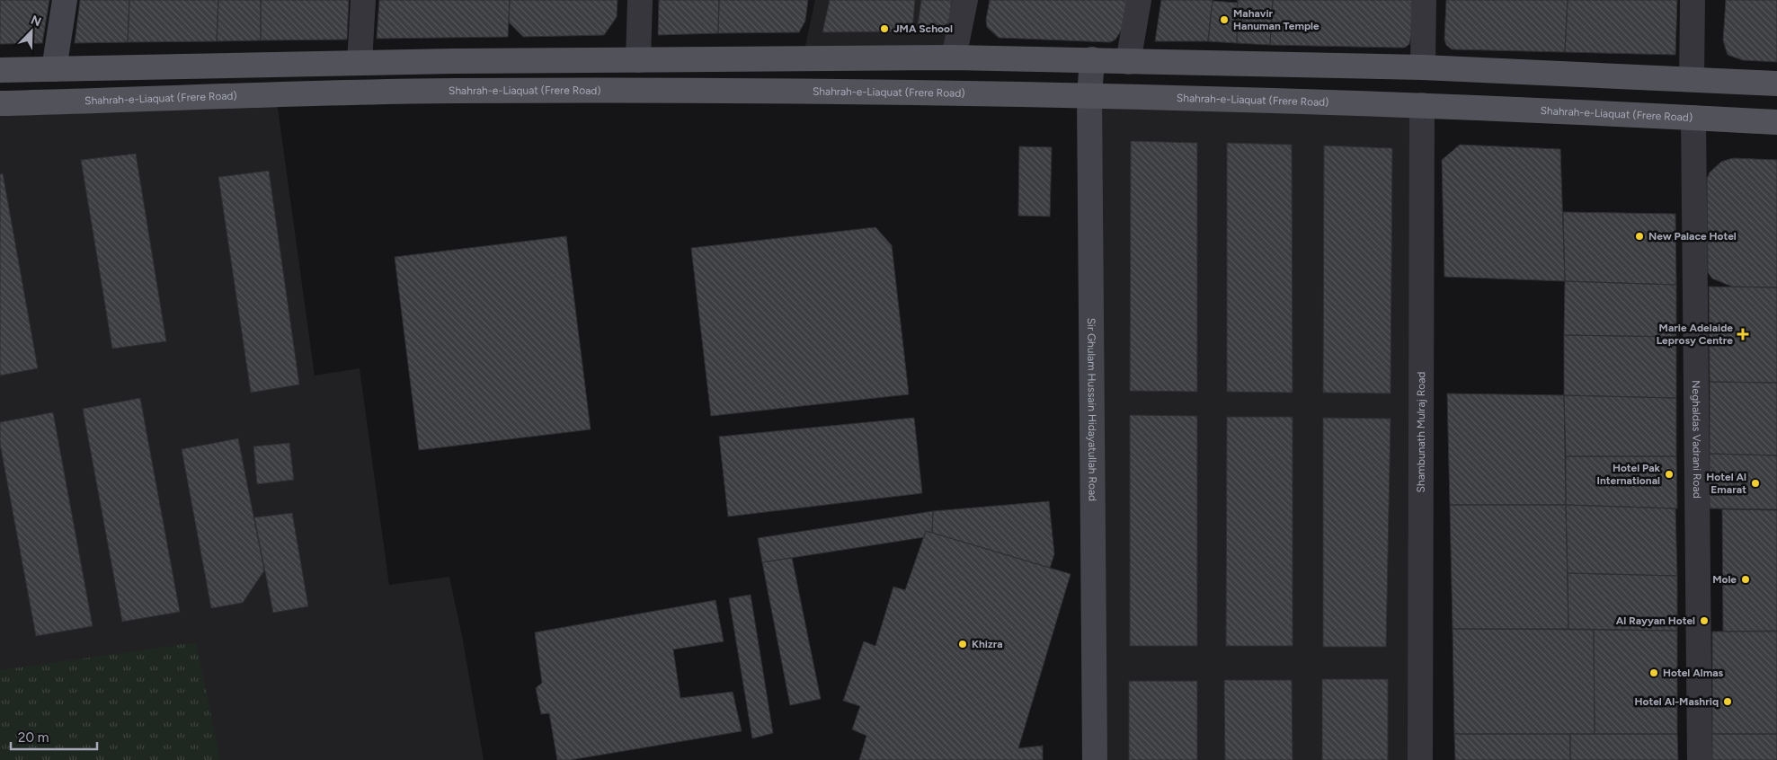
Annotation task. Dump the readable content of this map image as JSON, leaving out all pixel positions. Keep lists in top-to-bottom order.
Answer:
{
  "streets": {
    "main road": ["Shahrah-e-Liaquat (Frere Road)"],
    "street": ["Sir Ghulam Hussain Hidayatullah Road", "Shambunath Mulraj Road", "Neghaldas Vadrani Road"]
  },
  "crossings": [
    ["Shahrah-e-Liaquat (Frere Road)", "Sir Ghulam Hussain Hidayatullah Road"],
    ["Shahrah-e-Liaquat (Frere Road)", "Shambunath Mulraj Road"],
    ["Shahrah-e-Liaquat (Frere Road)", "Neghaldas Vadrani Road"]
  ],
  "places": {
    "other": [
      "Mahavir Hanuman Temple",
      "JMA School",
      "New Palace Hotel",
      "Hotel Pak International",
      "Hotel Al Emarat",
      "Mole",
      "Al Rayyan Hotel",
      "Khizra",
      "Hotel Almas",
      "Hotel Al-Mashriq"
    ],
    "health": ["Marie Adelaide Leprosy Centre"]
  },
  "scale_bar": "20 m",
  "north": "top right"
}
